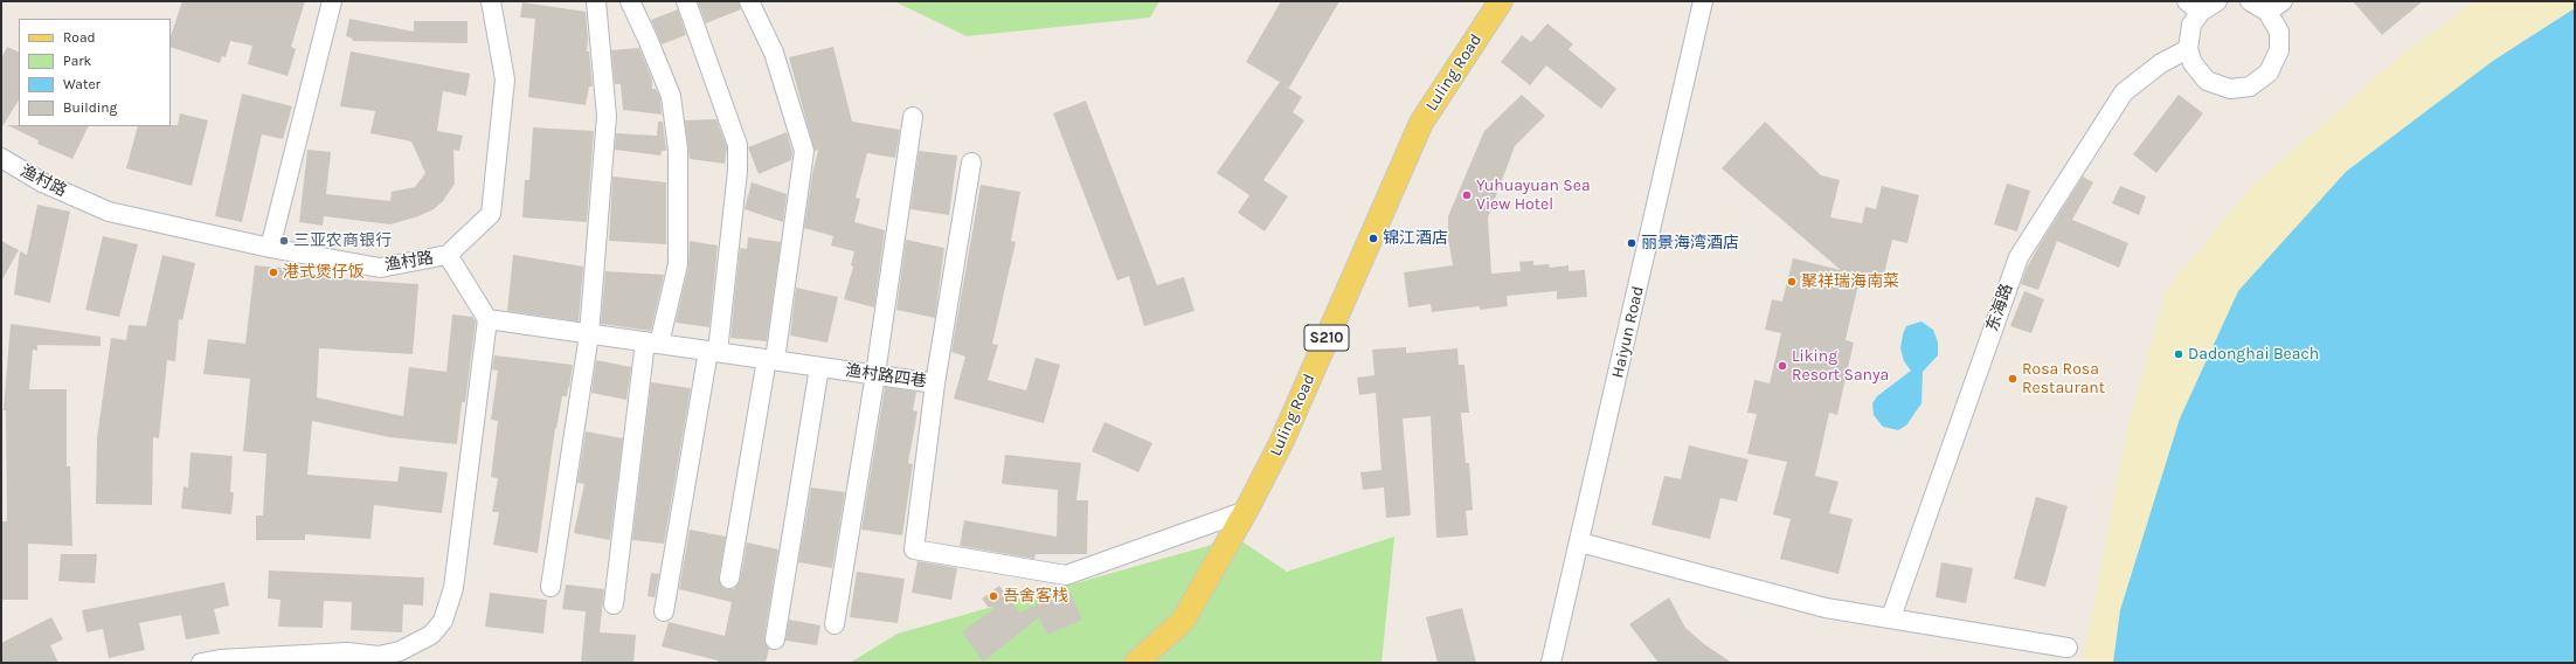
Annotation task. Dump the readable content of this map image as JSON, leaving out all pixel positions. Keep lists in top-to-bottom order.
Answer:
{
  "streets": {
    "main road": ["Luling Road", "S210"],
    "street": [
      "渔村路",
      "东海路",
      "Haiyun Road",
      "渔村路四巷"
    ]
  },
  "crossings": [
    ["Luling Road", "渔村路四巷"]
  ],
  "places": [
    "Yuhuayuan Sea View Hotel",
    "锦江酒店",
    "三亚农商银行",
    "丽景海湾酒店",
    "港式煲仔饭",
    "聚祥瑞海南菜",
    "Dadonghai Beach",
    "Liking Resort Sanya",
    "Rosa Rosa Restaurant",
    "吾舍客栈"
  ],
  "legend": [
    "Road",
    "Park",
    "Water",
    "Building"
  ]
}
